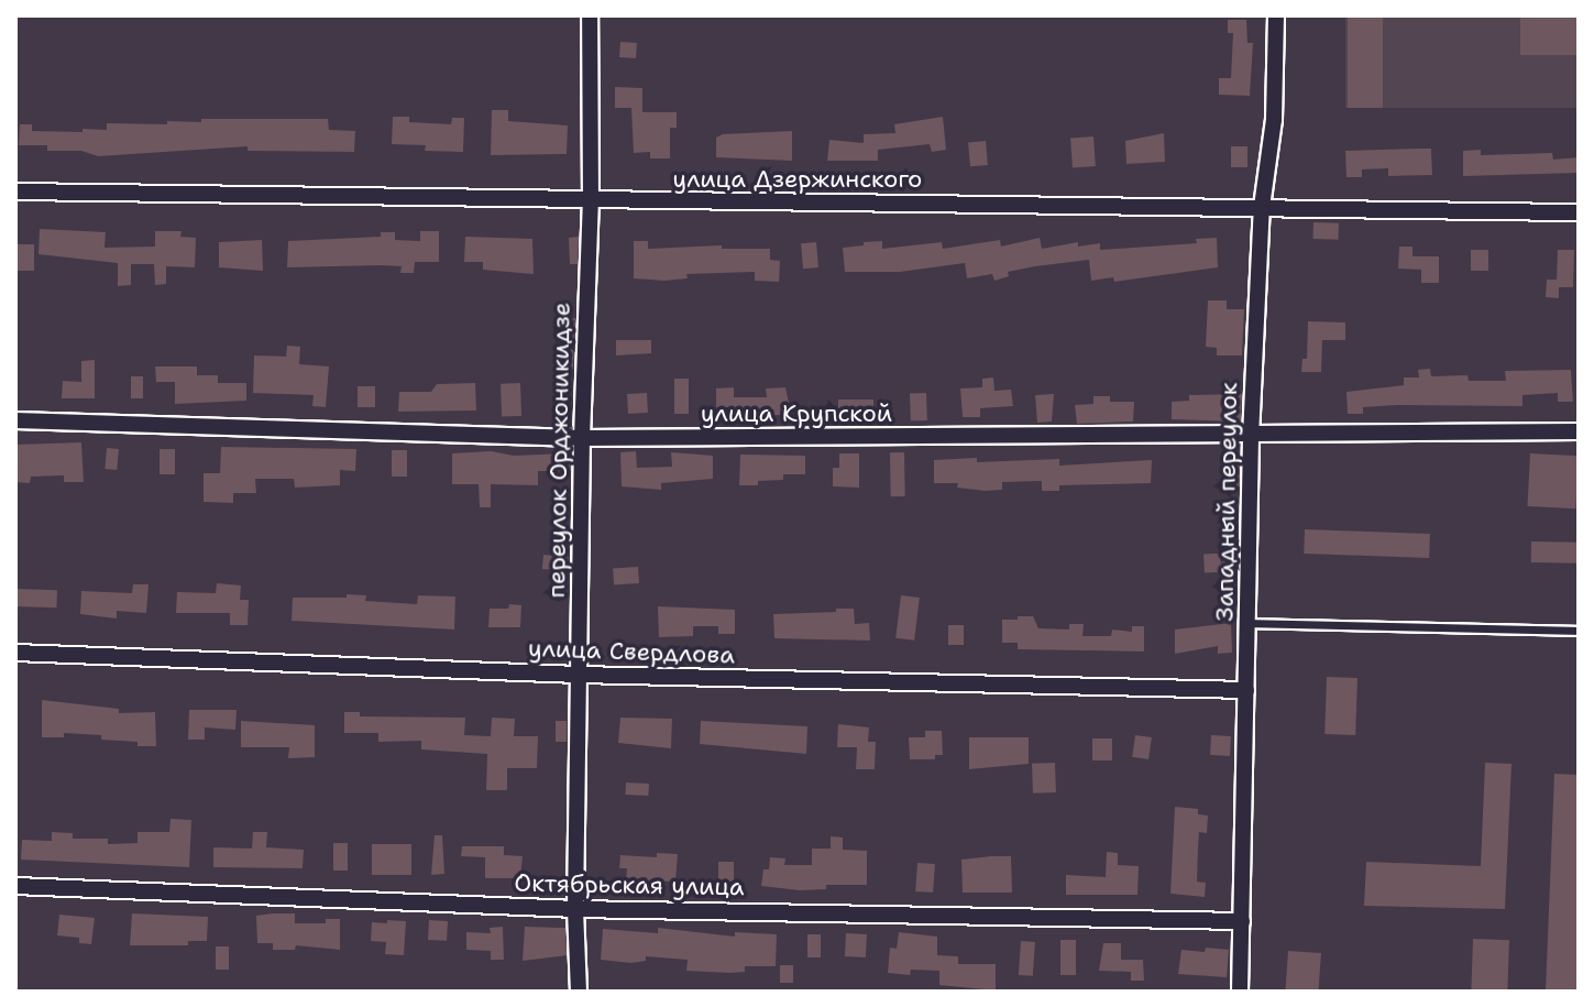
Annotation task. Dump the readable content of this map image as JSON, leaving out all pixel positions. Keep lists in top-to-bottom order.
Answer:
{
  "streets": {
    "street": [
      "улица Дзержинского",
      "улица Крупской",
      "переулок Орджоникидзе",
      "Западный переулок",
      "улица Свердлова",
      "Октябрьская улица"
    ]
  },
  "crossings": [
    ["улица Дзержинского", "переулок Орджоникидзе"],
    ["улица Дзержинского", "Западный переулок"],
    ["улица Крупской", "переулок Орджоникидзе"],
    ["улица Крупской", "Западный переулок"],
    ["переулок Орджоникидзе", "улица Свердлова"],
    ["переулок Орджоникидзе", "Октябрьская улица"],
    ["Западный переулок", "улица Свердлова"],
    ["Западный переулок", "Октябрьская улица"]
  ]
}
